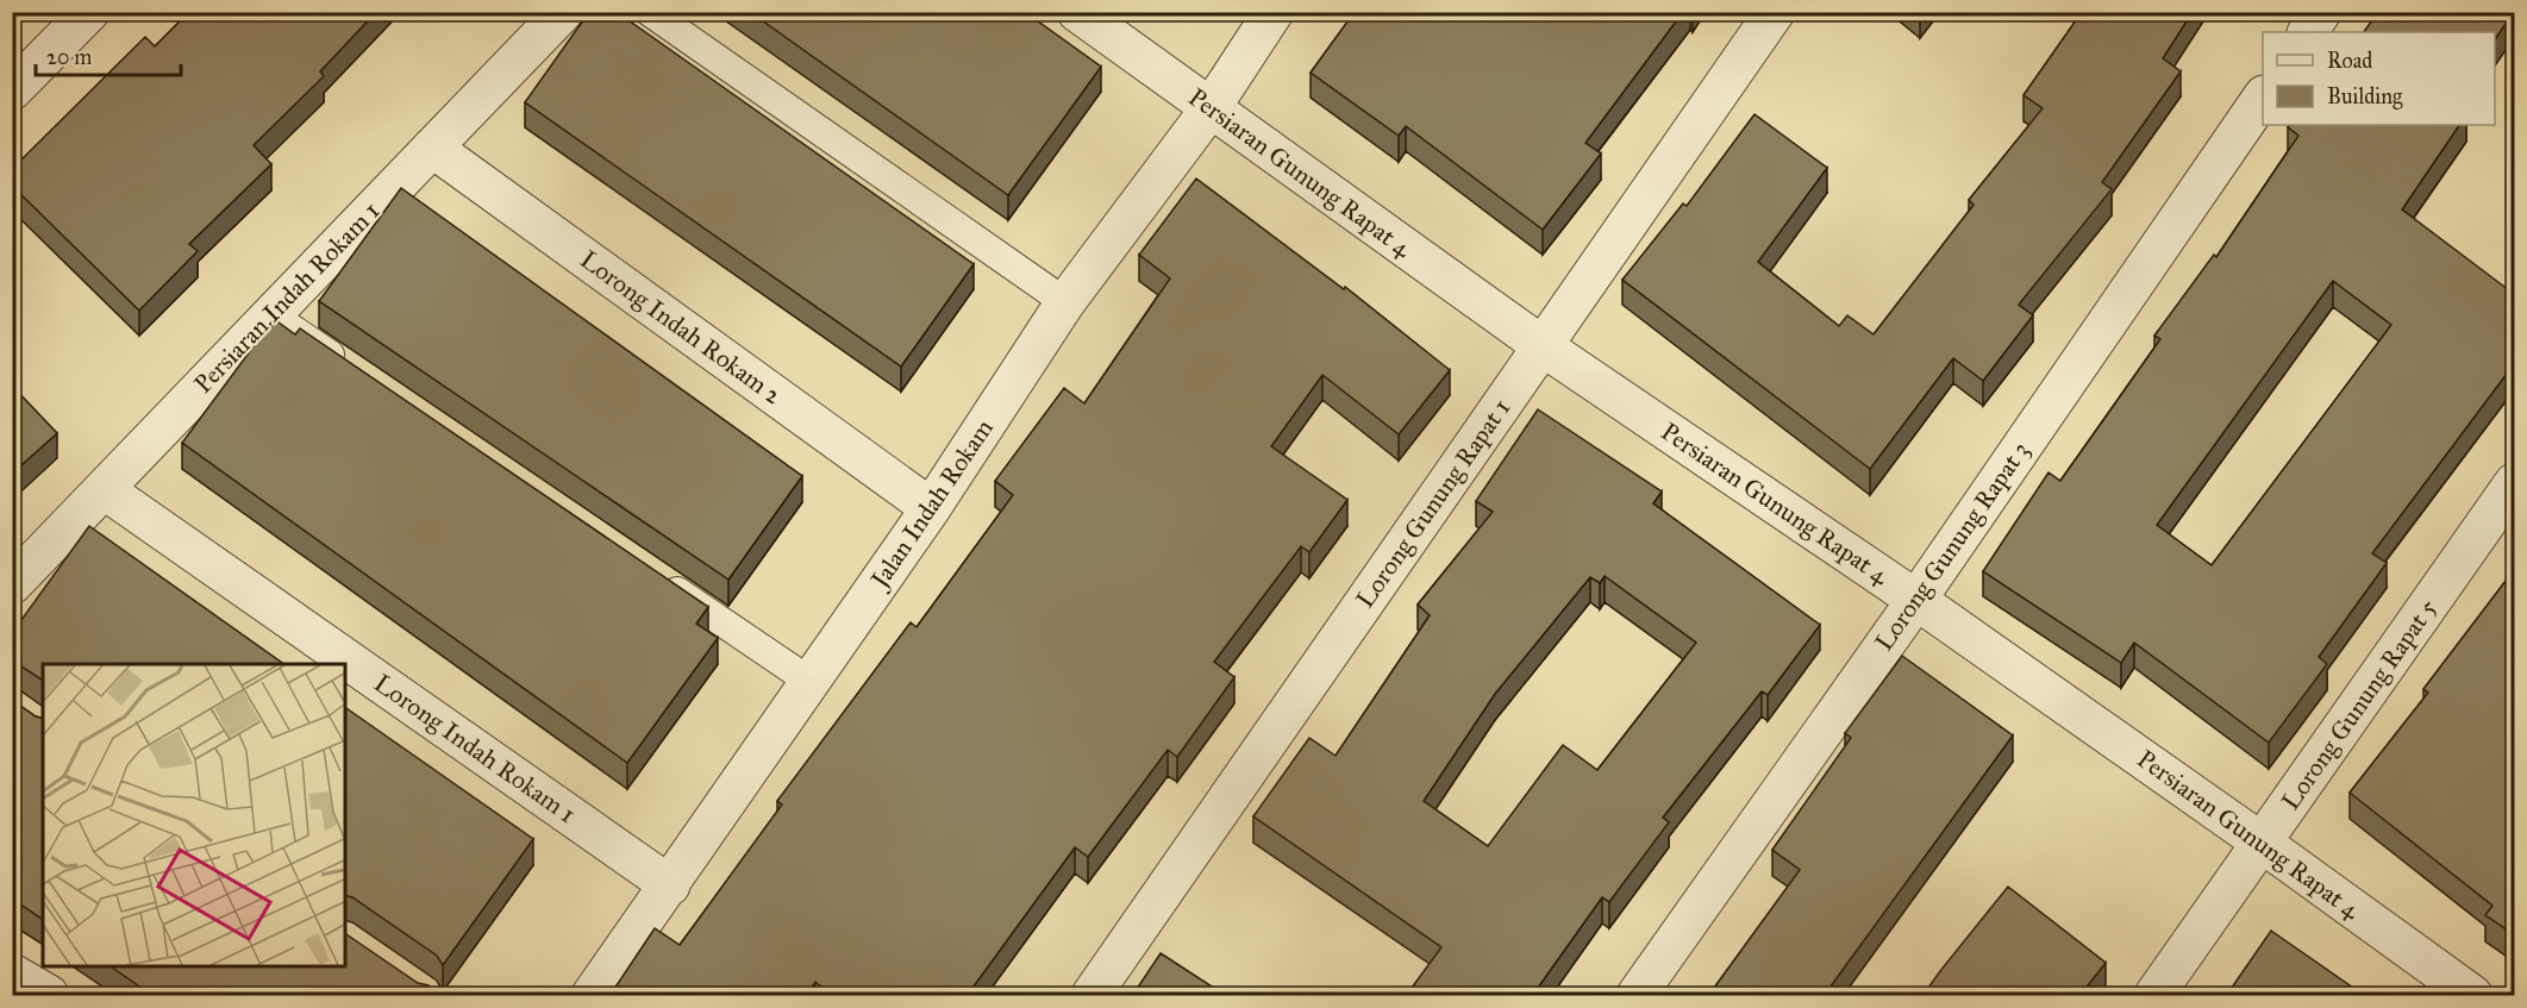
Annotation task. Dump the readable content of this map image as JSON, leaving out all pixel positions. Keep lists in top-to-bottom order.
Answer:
{
  "streets": {
    "street": [
      "Persiaran Gunung Rapat 4",
      "Persiaran Indah Rokam 1",
      "Lorong Indah Rokam 2",
      "Jalan Indah Rokam",
      "Lorong Gunung Rapat 1",
      "Lorong Gunung Rapat 3",
      "Lorong Gunung Rapat 5",
      "Lorong Indah Rokam 1"
    ]
  },
  "crossings": [
    ["Persiaran Gunung Rapat 4", "Jalan Indah Rokam"],
    ["Persiaran Gunung Rapat 4", "Lorong Gunung Rapat 1"],
    ["Persiaran Gunung Rapat 4", "Lorong Gunung Rapat 3"],
    ["Persiaran Gunung Rapat 4", "Lorong Gunung Rapat 5"],
    ["Persiaran Indah Rokam 1", "Lorong Indah Rokam 2"],
    ["Persiaran Indah Rokam 1", "Lorong Indah Rokam 1"],
    ["Lorong Indah Rokam 2", "Jalan Indah Rokam"],
    ["Jalan Indah Rokam", "Lorong Indah Rokam 1"]
  ],
  "legend": ["Road", "Building"],
  "scale_bar": "20 m"
}
